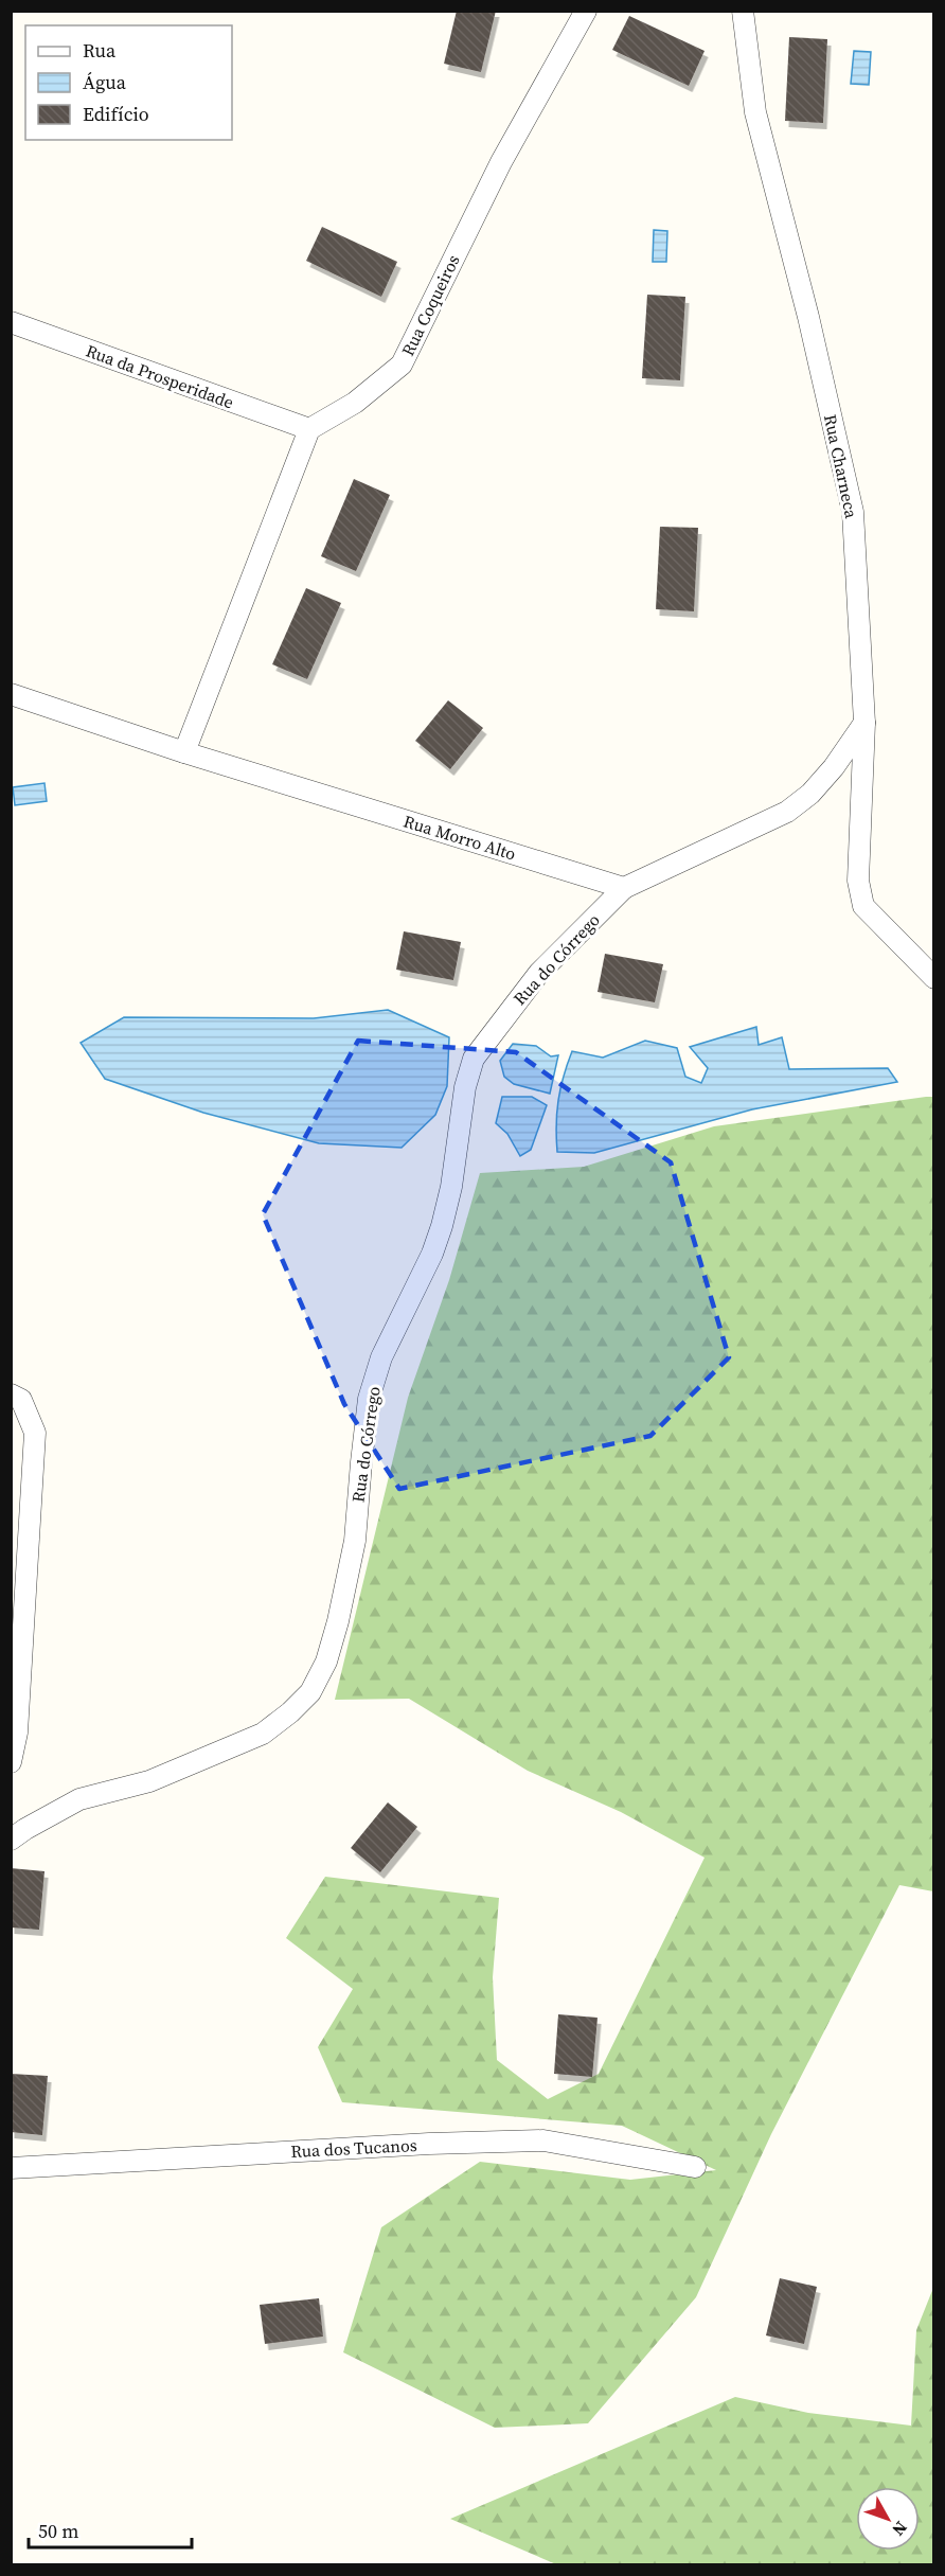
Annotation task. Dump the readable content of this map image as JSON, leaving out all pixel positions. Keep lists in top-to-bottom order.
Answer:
{
  "streets": {
    "street": [
      "Rua Coqueiros",
      "Rua da Prosperidade",
      "Rua Charneca",
      "Rua Morro Alto",
      "Rua do Córrego",
      "Rua dos Tucanos"
    ]
  },
  "crossings": [
    ["Rua Coqueiros", "Rua da Prosperidade"],
    ["Rua Morro Alto", "Rua do Córrego"]
  ],
  "legend": ["Rua", "Água", "Edifício"],
  "scale_bar": "50 m",
  "north": "bottom right"
}
